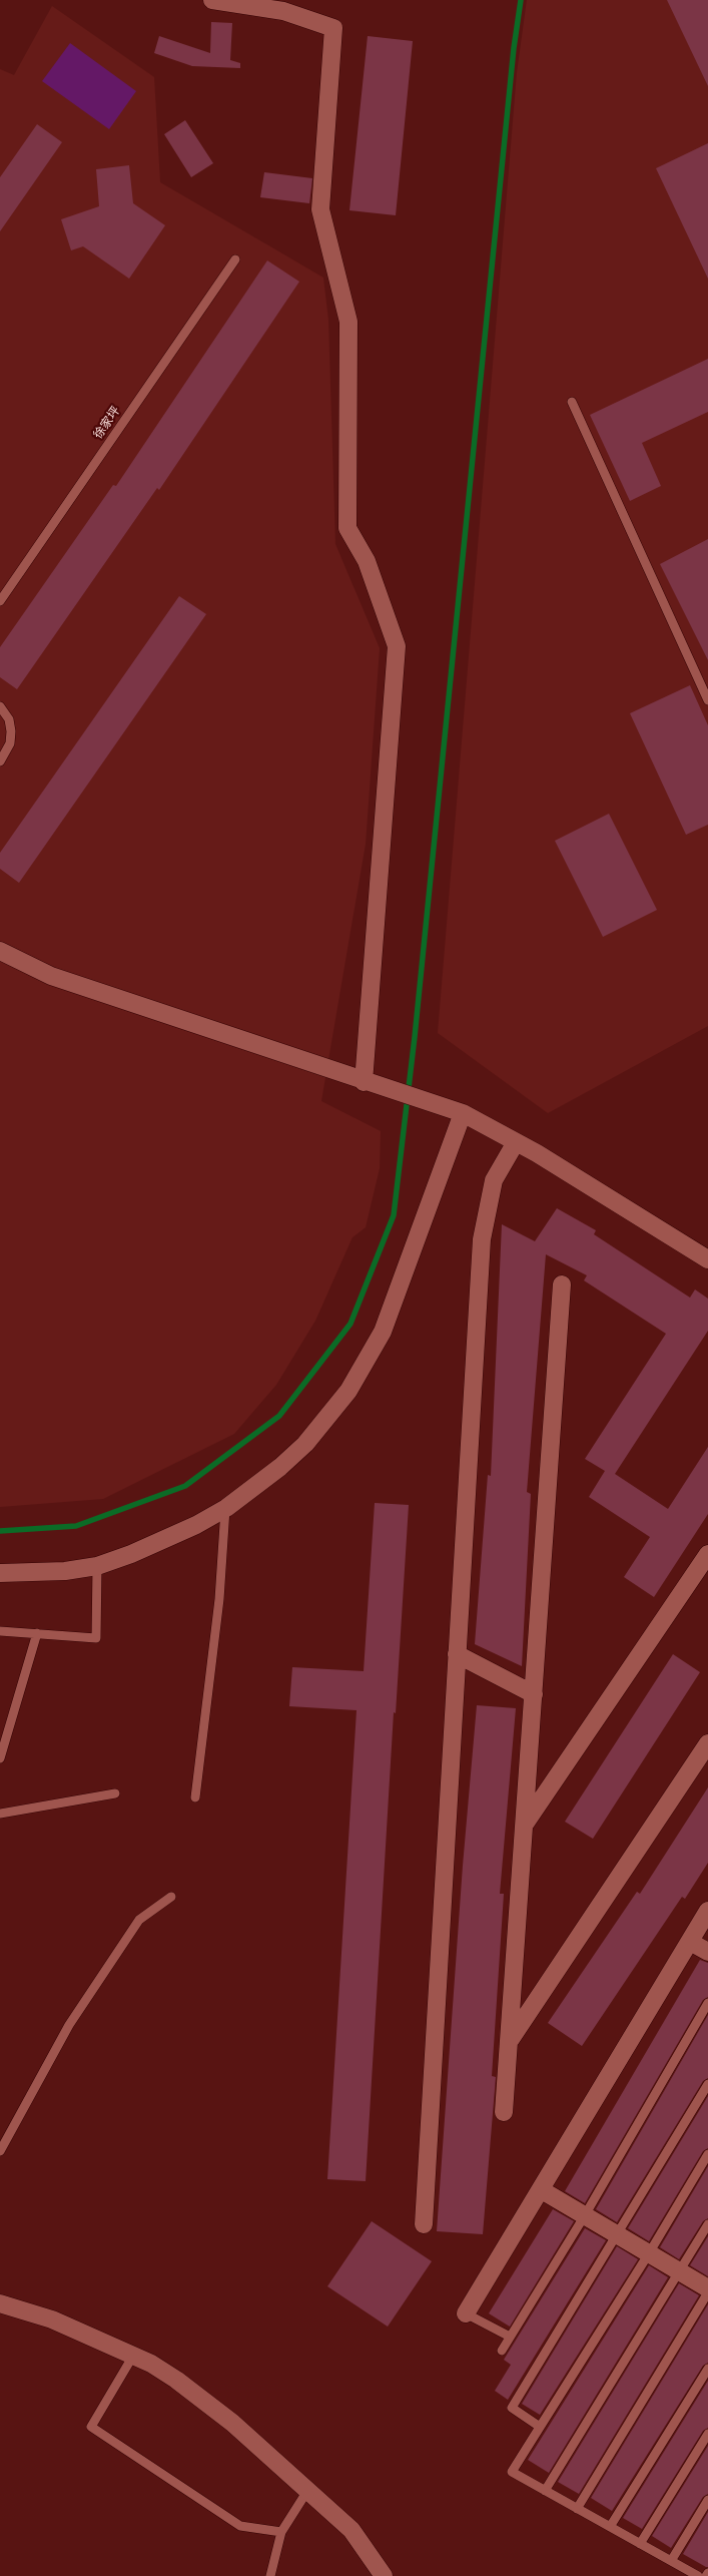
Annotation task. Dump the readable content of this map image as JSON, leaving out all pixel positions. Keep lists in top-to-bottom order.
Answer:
{
  "streets": {
    "lane": ["徐家坪"]
  }
}
